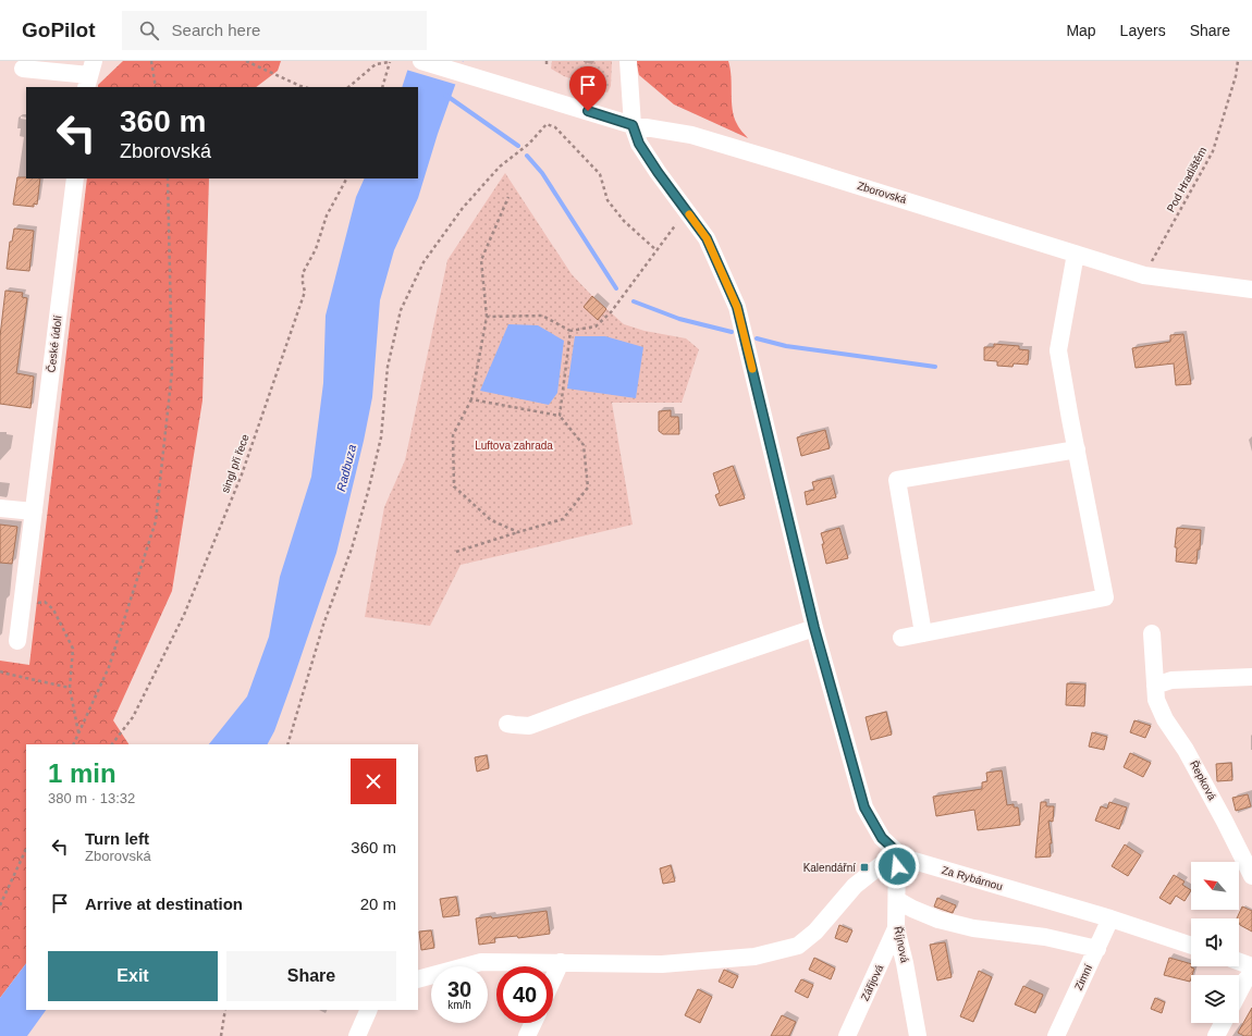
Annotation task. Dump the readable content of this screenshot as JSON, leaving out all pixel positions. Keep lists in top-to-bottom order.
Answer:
{
  "streets": {
    "street": [
      "Zborovská",
      "České údolí",
      "Řepková",
      "Za Rybárnou",
      "Říjnová",
      "Zimní",
      "Zářijová"
    ],
    "path": ["Pod Hradištěm", "singl při řece"]
  },
  "crossings": [
    ["Pod Hradištěm", "Zborovská"],
    ["Zborovská", "Za Rybárnou"],
    ["Za Rybárnou", "Říjnová"],
    ["Za Rybárnou", "Zimní"],
    ["Říjnová", "Zářijová"]
  ],
  "water": ["Radbuza"],
  "parks": ["Luftova zahrada"],
  "places": {
    "transit": ["Kalendářní"]
  },
  "north": "top left",
  "page": {
    "header": "GoPilot",
    "search": "Search here",
    "nav": ["Map", "Layers", "Share"],
    "turn": ["360 m", "Zborovská"],
    "heading": ["1 min", "380 m · 13:32"],
    "list": [
      {
        "name": "Turn left",
        "note": "Zborovská",
        "value": "360 m"
      },
      {
        "name": "Arrive at destination",
        "value": "20 m"
      }
    ],
    "buttons": ["Exit", "Share"],
    "speed": "30 km/h",
    "limit": "40"
  }
}
